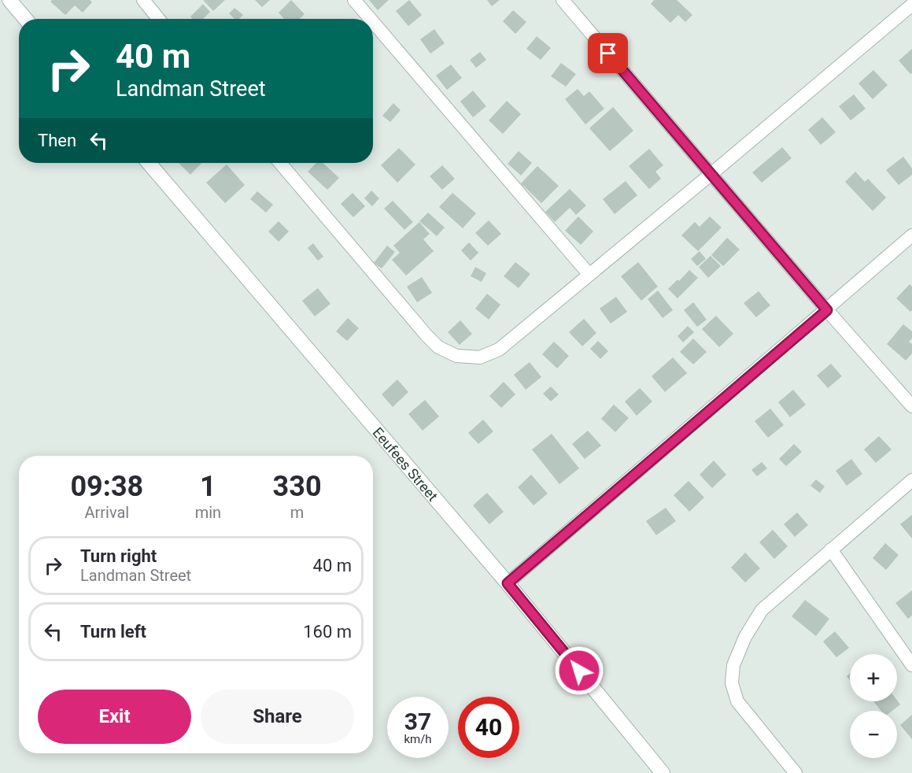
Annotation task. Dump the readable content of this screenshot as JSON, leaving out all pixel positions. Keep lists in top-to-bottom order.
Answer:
{
  "streets": {
    "street": ["Eeufees Street"]
  },
  "page": {
    "turn": ["40 m", "Landman Street"],
    "then": "Then",
    "eta": [
      "09:38",
      "Arrival",
      "1",
      "min",
      "330",
      "m"
    ],
    "list": [
      {
        "name": "Turn right",
        "note": "Landman Street",
        "value": "40 m"
      },
      {
        "name": "Turn left",
        "value": "160 m"
      }
    ],
    "map_buttons": ["+", "−"],
    "buttons": ["Exit", "Share"],
    "speed": "37 km/h",
    "limit": "40"
  }
}
